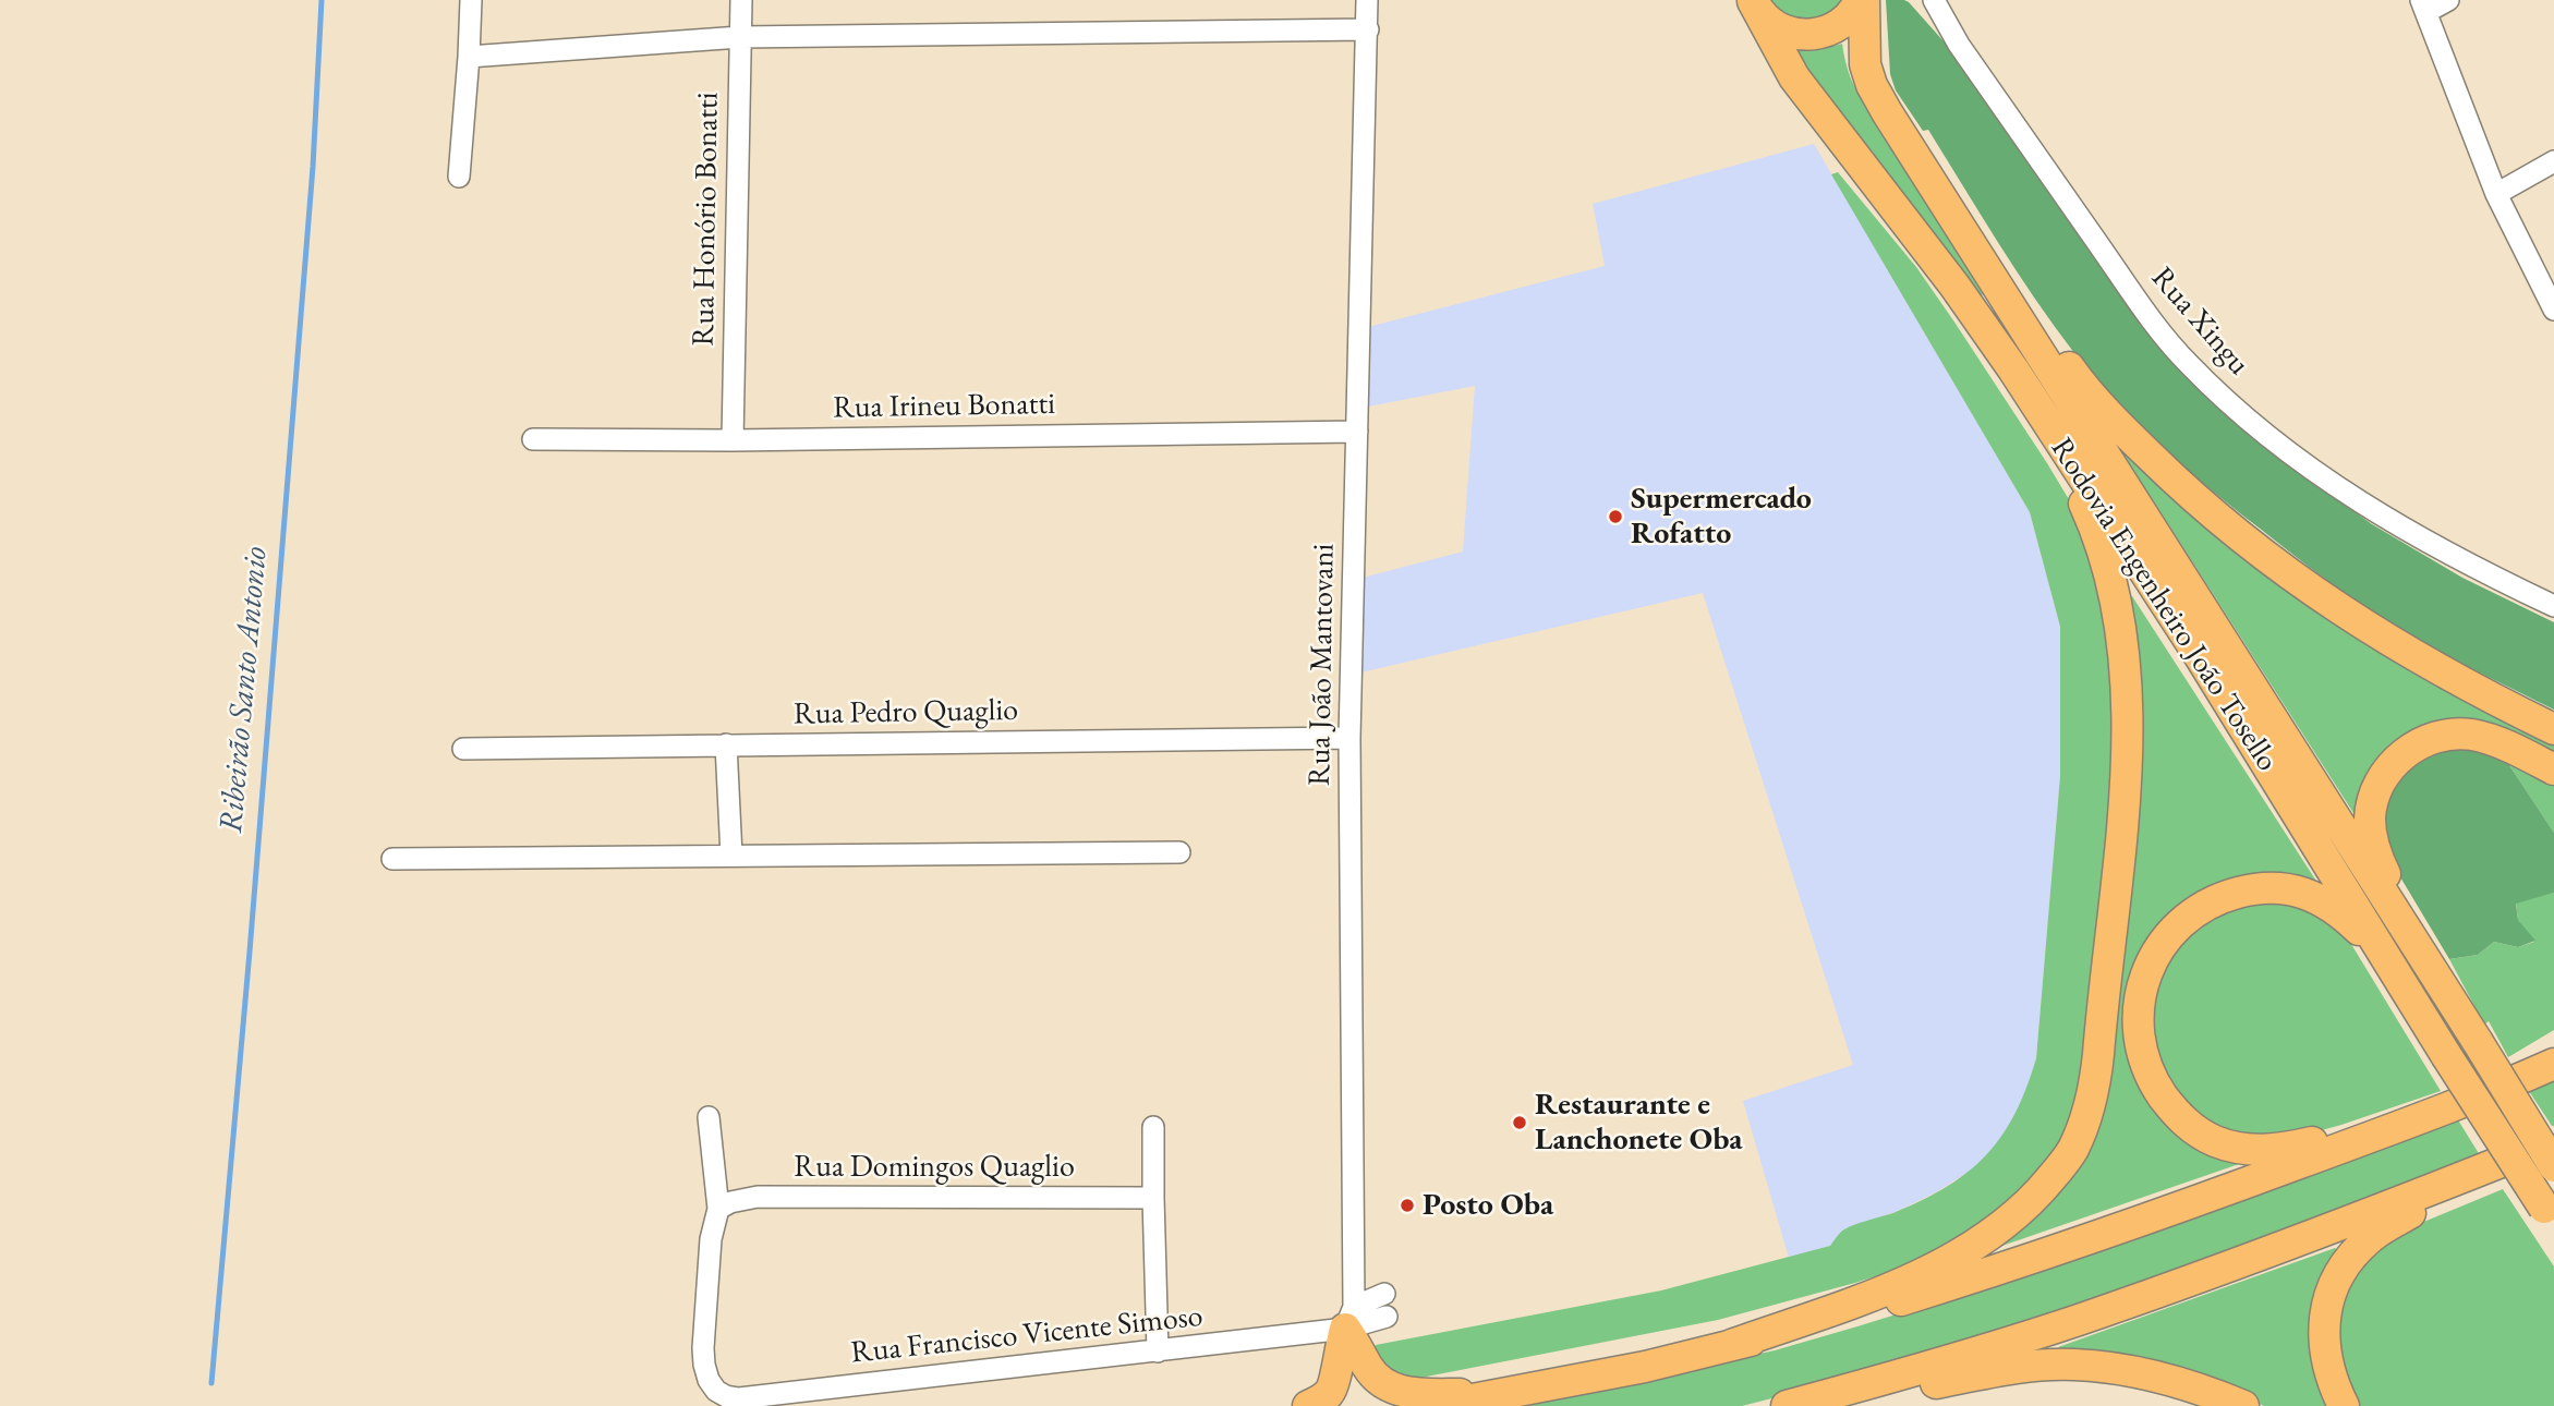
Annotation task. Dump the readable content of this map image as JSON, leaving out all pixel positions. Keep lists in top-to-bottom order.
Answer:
{
  "streets": {
    "highway": ["Rodovia Engenheiro João Tosello"],
    "street": [
      "Rua Honório Bonatti",
      "Rua Xingu",
      "Rua Irineu Bonatti",
      "Rua João Mantovani",
      "Rua Pedro Quaglio",
      "Rua Domingos Quaglio",
      "Rua Francisco Vicente Simoso"
    ]
  },
  "crossings": [
    ["Rua Honório Bonatti", "Rua Irineu Bonatti"],
    ["Rua Irineu Bonatti", "Rua João Mantovani"],
    ["Rua João Mantovani", "Rua Pedro Quaglio"],
    ["Rua João Mantovani", "Rua Francisco Vicente Simoso"],
    ["Rua Domingos Quaglio", "Rua Francisco Vicente Simoso"]
  ],
  "water": ["Ribeirão Santo Antonio"],
  "places": ["Supermercado Rofatto", "Restaurante e Lanchonete Oba", "Posto Oba"]
}
